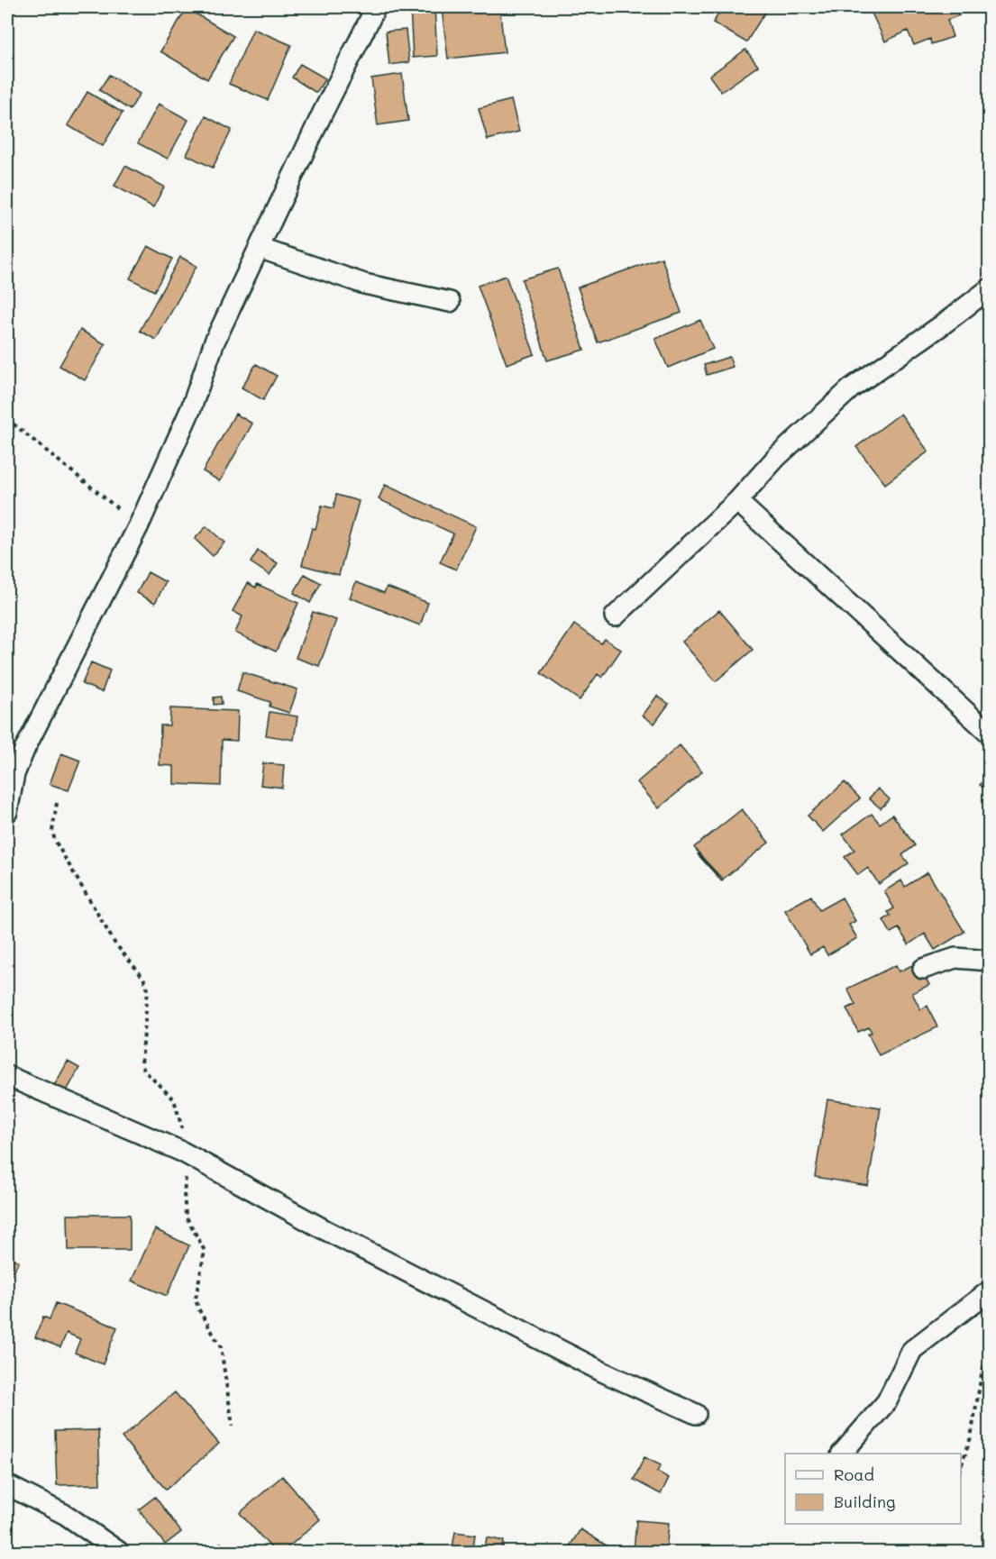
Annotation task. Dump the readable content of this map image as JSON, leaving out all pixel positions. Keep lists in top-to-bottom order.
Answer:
{
  "legend": ["Road", "Building"]
}
